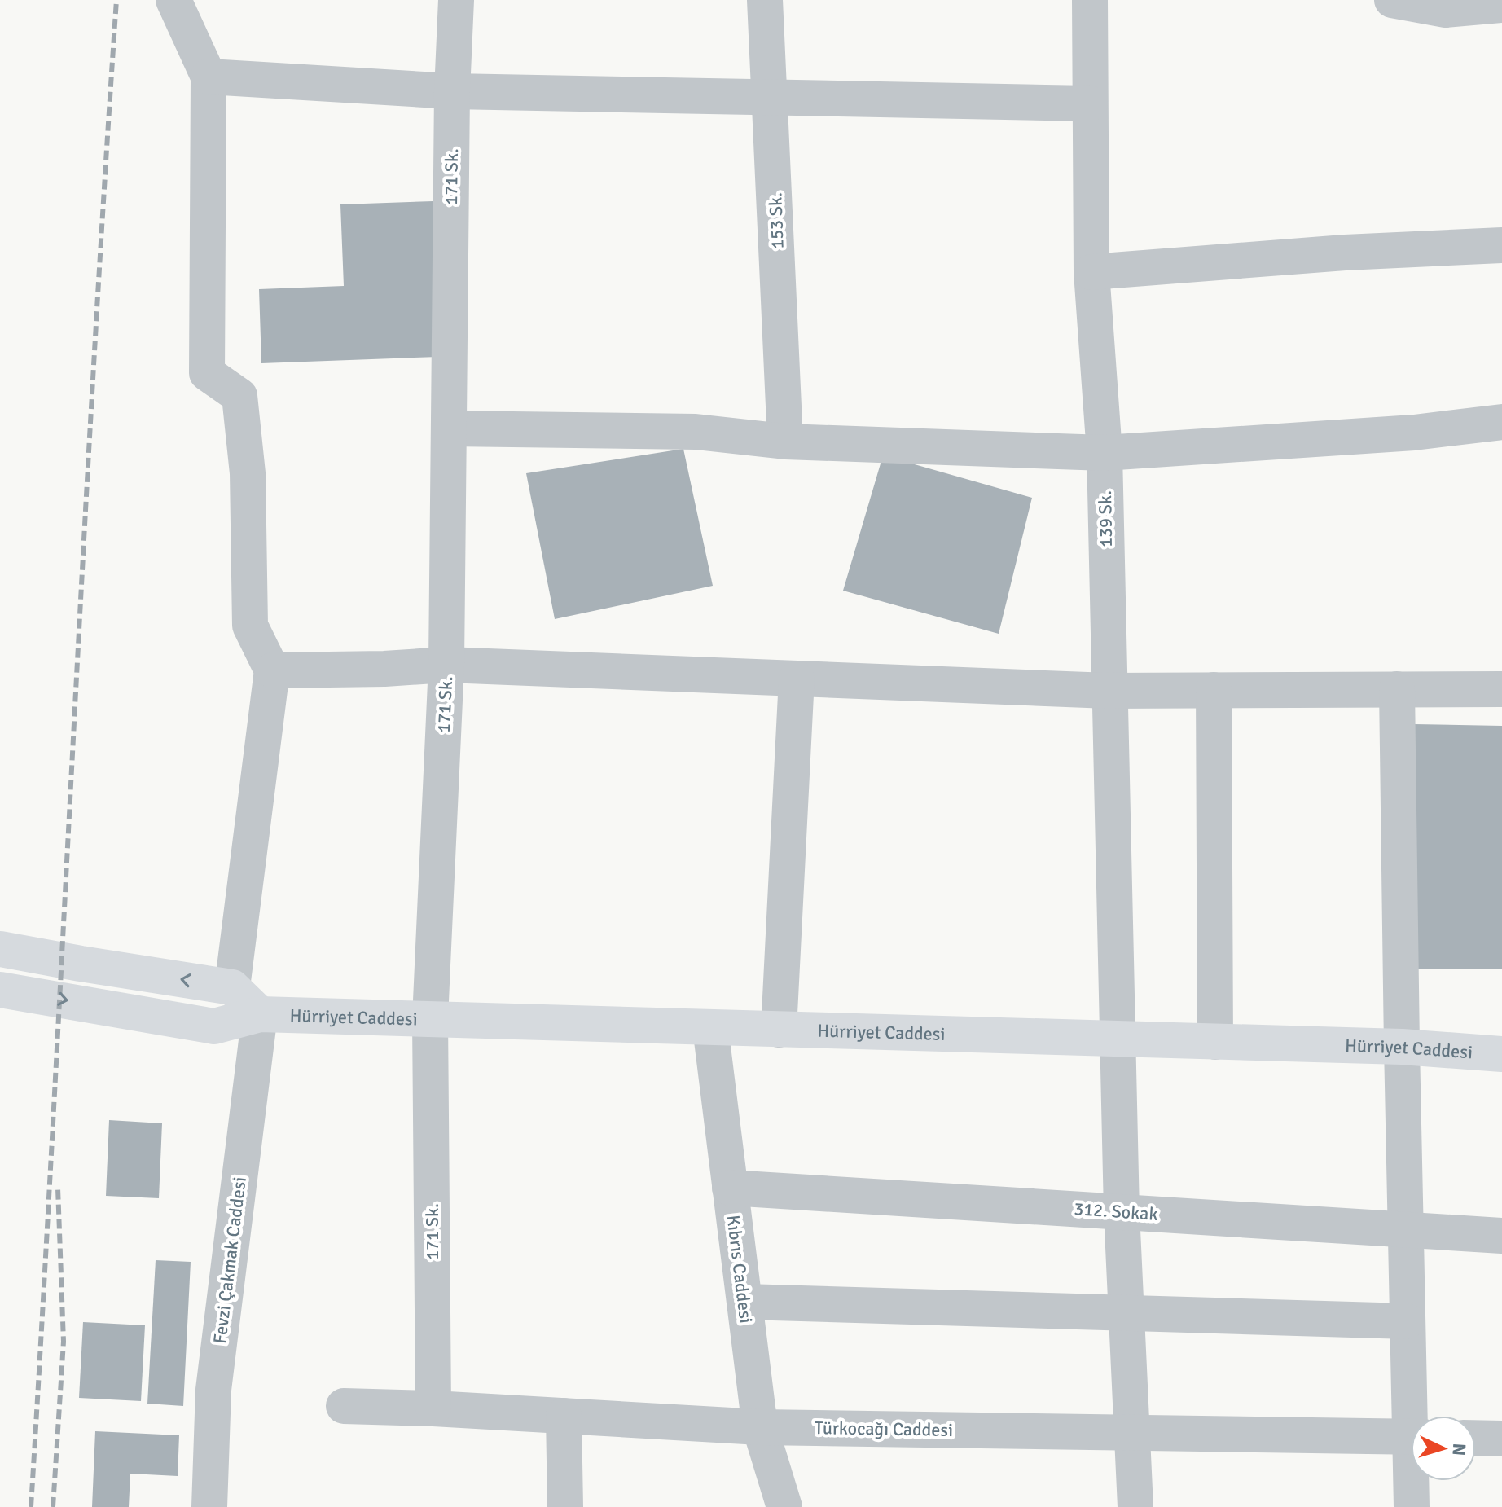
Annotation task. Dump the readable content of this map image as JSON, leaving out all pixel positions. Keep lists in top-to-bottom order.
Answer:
{
  "streets": {
    "main road": ["Hürriyet Caddesi"],
    "street": [
      "171 Sk.",
      "153 Sk.",
      "139 Sk.",
      "312. Sokak",
      "Fevzi Çakmak Caddesi",
      "Kıbrıs Caddesi",
      "Türkocağı Caddesi"
    ]
  },
  "crossings": [
    ["171 Sk.", "Hürriyet Caddesi"],
    ["171 Sk.", "Türkocağı Caddesi"],
    ["139 Sk.", "Hürriyet Caddesi"],
    ["139 Sk.", "312. Sokak"],
    ["139 Sk.", "Türkocağı Caddesi"],
    ["Hürriyet Caddesi", "Fevzi Çakmak Caddesi"],
    ["Hürriyet Caddesi", "Kıbrıs Caddesi"],
    ["312. Sokak", "Kıbrıs Caddesi"],
    ["Kıbrıs Caddesi", "Türkocağı Caddesi"]
  ],
  "north": "right"
}
